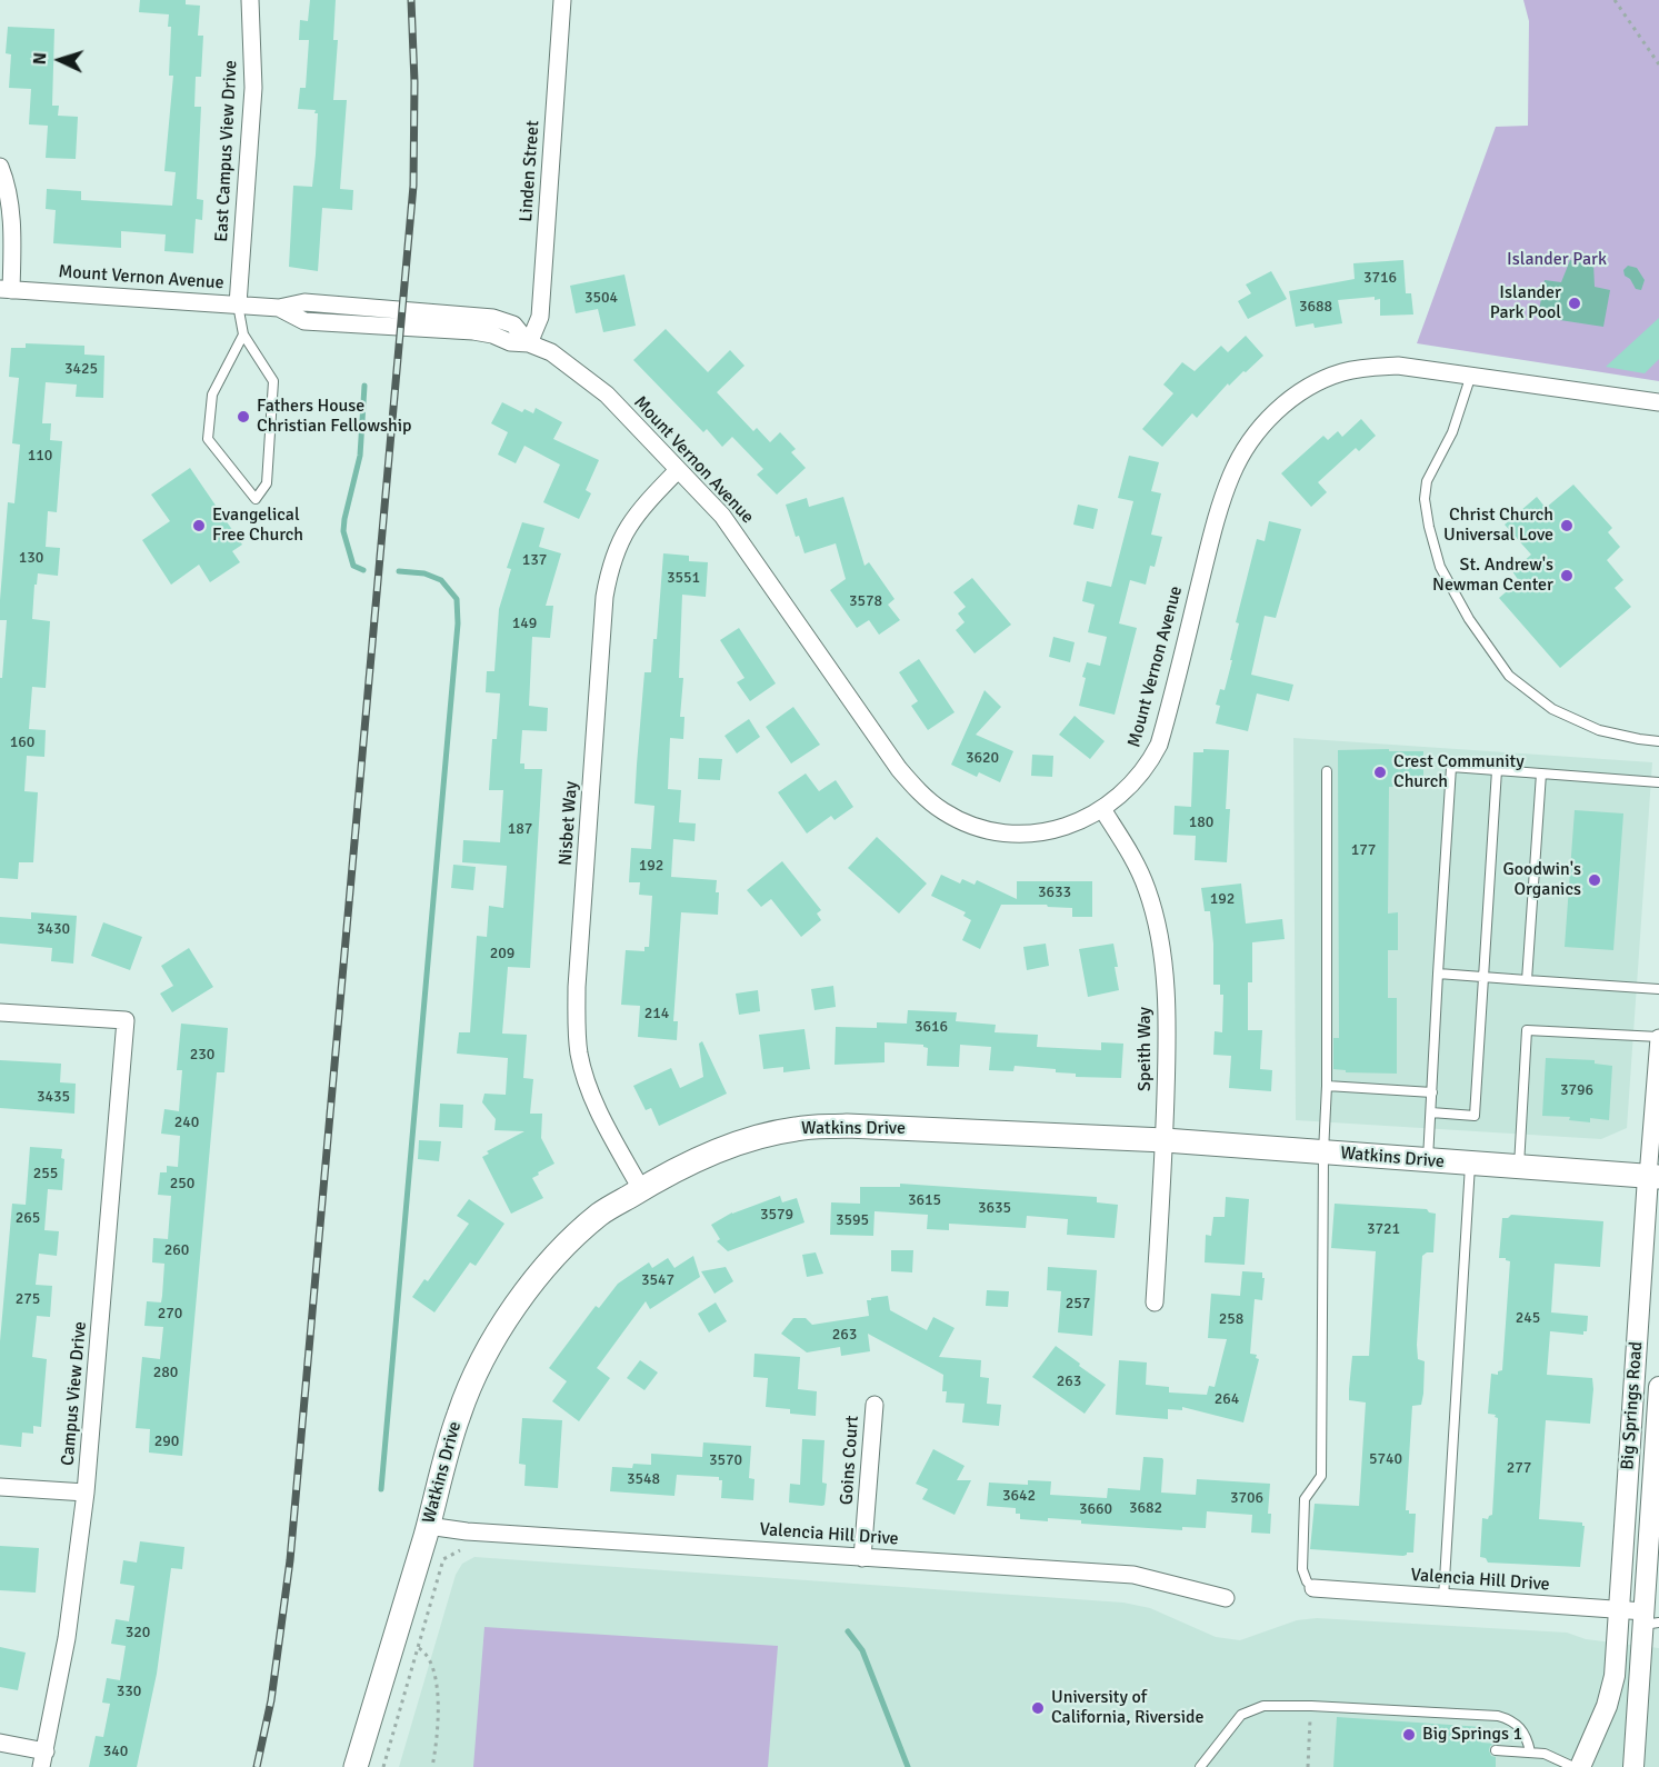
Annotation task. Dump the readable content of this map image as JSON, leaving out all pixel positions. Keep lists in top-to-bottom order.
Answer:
{
  "streets": {
    "main road": ["Watkins Drive"],
    "street": [
      "East Campus View Drive",
      "Linden Street",
      "Mount Vernon Avenue",
      "Nisbet Way",
      "Speith Way",
      "Campus View Drive",
      "Big Springs Road",
      "Goins Court",
      "Valencia Hill Drive"
    ]
  },
  "crossings": [
    ["East Campus View Drive", "Mount Vernon Avenue"],
    ["Linden Street", "Mount Vernon Avenue"],
    ["Mount Vernon Avenue", "Nisbet Way"],
    ["Mount Vernon Avenue", "Speith Way"],
    ["Nisbet Way", "Watkins Drive"],
    ["Speith Way", "Watkins Drive"],
    ["Watkins Drive", "Big Springs Road"],
    ["Watkins Drive", "Valencia Hill Drive"],
    ["Big Springs Road", "Valencia Hill Drive"],
    ["Goins Court", "Valencia Hill Drive"]
  ],
  "parks": ["Islander Park"],
  "places": [
    "Islander Park Pool",
    "Fathers House Christian Fellowship",
    "Evangelical Free Church",
    "Christ Church Universal Love",
    "St. Andrew's Newman Center",
    "Crest Community Church",
    "Goodwin's Organics",
    "University of California, Riverside",
    "Big Springs 1"
  ],
  "house_numbers": [
    "3716",
    "3504",
    "3688",
    "3425",
    "110",
    "130",
    "137",
    "3551",
    "3578",
    "149",
    "160",
    "3620",
    "180",
    "187",
    "177",
    "192",
    "3633",
    "192",
    "3430",
    "209",
    "214",
    "3616",
    "230",
    "3796",
    "3435",
    "240",
    "255",
    "250",
    "3615",
    "3635",
    "3579",
    "265",
    "3595",
    "3721",
    "260",
    "3547",
    "275",
    "257",
    "270",
    "245",
    "258",
    "263",
    "280",
    "263",
    "264",
    "290",
    "5740",
    "3570",
    "277",
    "3548",
    "3642",
    "3706",
    "3682",
    "3660",
    "320",
    "330",
    "340"
  ],
  "north": "left"
}
